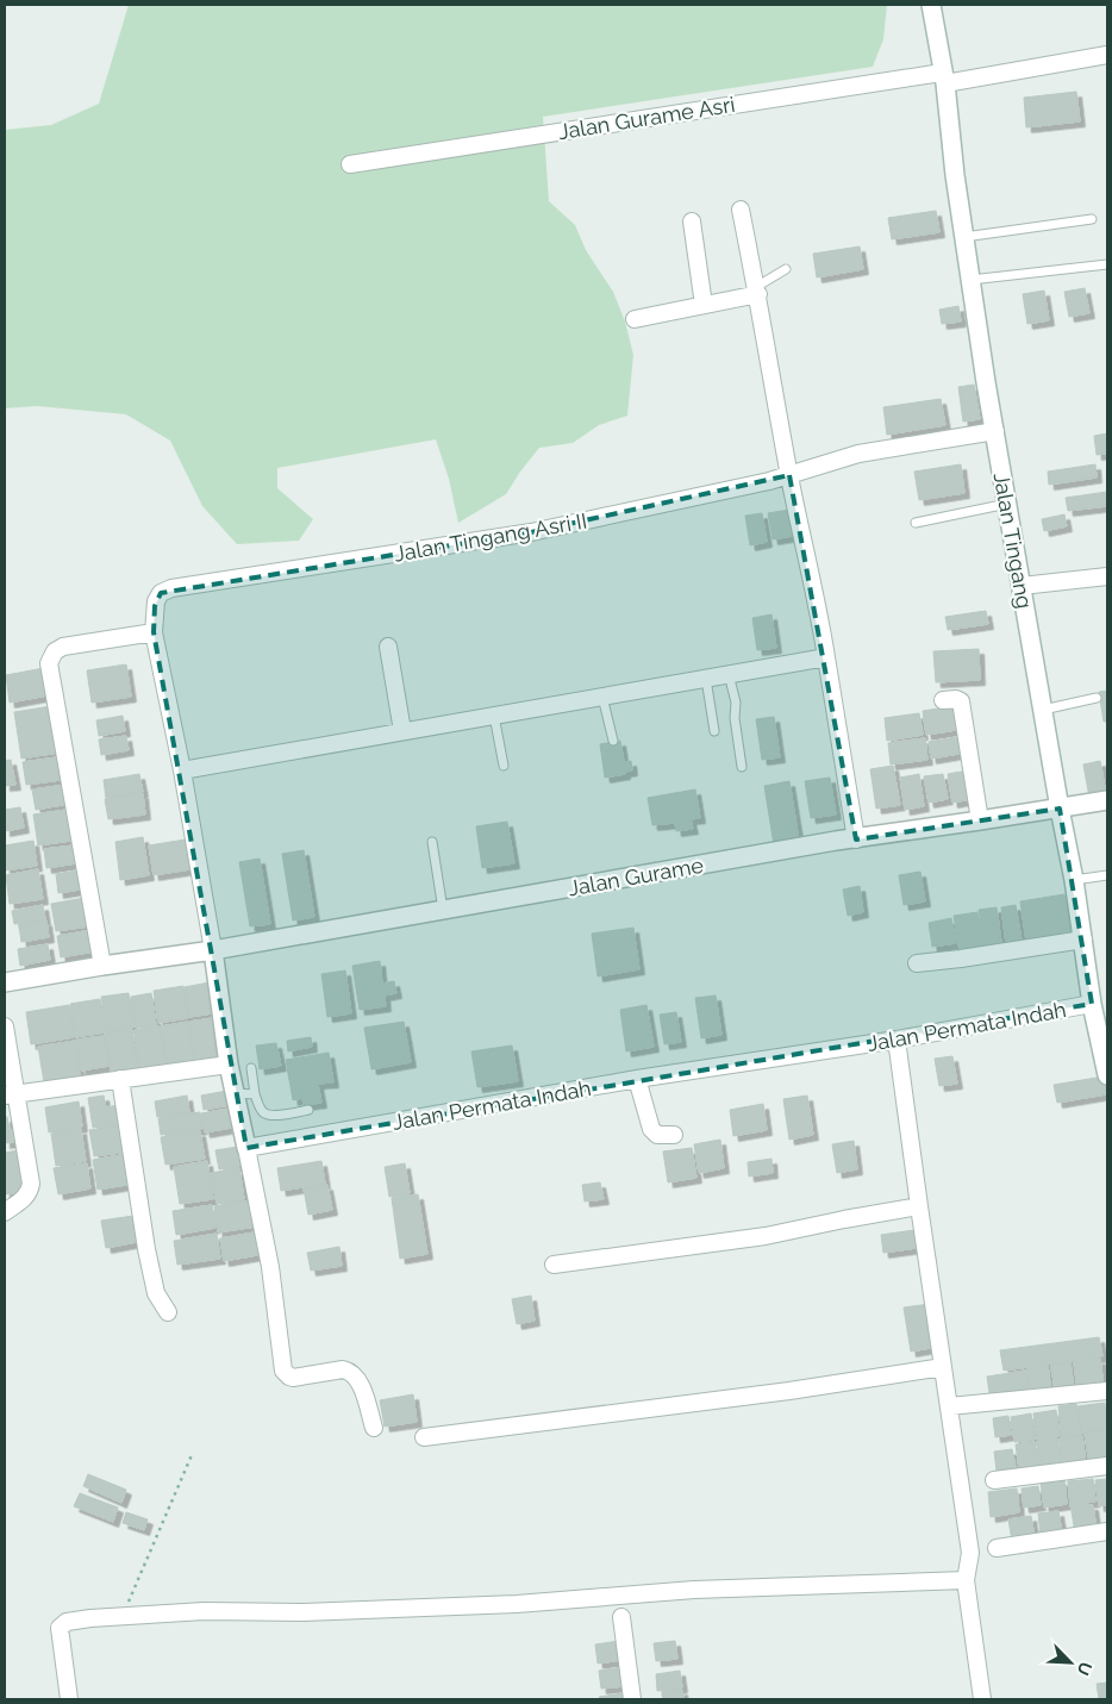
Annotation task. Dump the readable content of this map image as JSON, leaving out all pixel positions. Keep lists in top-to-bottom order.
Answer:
{
  "streets": {
    "street": [
      "Jalan Gurame Asri",
      "Jalan Tingang Asri II",
      "Jalan Tingang",
      "Jalan Gurame",
      "Jalan Permata Indah"
    ]
  },
  "crossings": [
    ["Jalan Gurame Asri", "Jalan Tingang"],
    ["Jalan Tingang Asri II", "Jalan Tingang"],
    ["Jalan Tingang Asri II", "Jalan Gurame"],
    ["Jalan Tingang", "Jalan Gurame"],
    ["Jalan Tingang", "Jalan Permata Indah"]
  ],
  "north": "bottom right"
}
